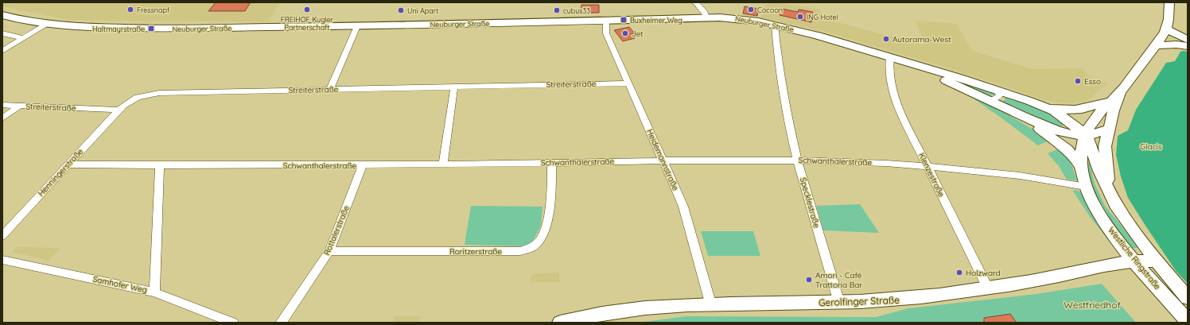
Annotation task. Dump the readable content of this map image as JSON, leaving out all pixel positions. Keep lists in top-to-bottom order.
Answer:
{
  "streets": {
    "main road": ["Neuburger Straße", "Westliche Ringstraße", "Gerolfinger Straße"],
    "street": [
      "Streiterstraße",
      "Heidemannstraße",
      "Schwanthalerstraße",
      "Henningerstraße",
      "Klenzestraße",
      "Specklestraße",
      "Rottalerstraße",
      "Roritzerstraße",
      "Samhofer Weg"
    ]
  },
  "crossings": [
    ["Neuburger Straße", "Heidemannstraße"],
    ["Neuburger Straße", "Klenzestraße"],
    ["Neuburger Straße", "Specklestraße"],
    ["Neuburger Straße", "Westliche Ringstraße"],
    ["Streiterstraße", "Heidemannstraße"],
    ["Streiterstraße", "Henningerstraße"],
    ["Heidemannstraße", "Schwanthalerstraße"],
    ["Heidemannstraße", "Gerolfinger Straße"],
    ["Schwanthalerstraße", "Henningerstraße"],
    ["Schwanthalerstraße", "Klenzestraße"],
    ["Schwanthalerstraße", "Specklestraße"],
    ["Schwanthalerstraße", "Rottalerstraße"],
    ["Schwanthalerstraße", "Roritzerstraße"],
    ["Schwanthalerstraße", "Westliche Ringstraße"],
    ["Klenzestraße", "Gerolfinger Straße"],
    ["Specklestraße", "Gerolfinger Straße"],
    ["Rottalerstraße", "Roritzerstraße"],
    ["Westliche Ringstraße", "Gerolfinger Straße"]
  ],
  "parks": ["Glacis", "Westfriedhof"],
  "places": {
    "other": [
      "Fressnapf",
      "FREIHOF Kugler Partnerschaft",
      "Cocoon",
      "Uni Apart",
      "cubus33",
      "ING Hotel",
      "Jet",
      "Autorama-West",
      "Esso",
      "Holzward",
      "Amori - Café Trattoria Bar"
    ],
    "transit": ["Buxheimer Weg", "Haltmayrstraße"]
  }
}
